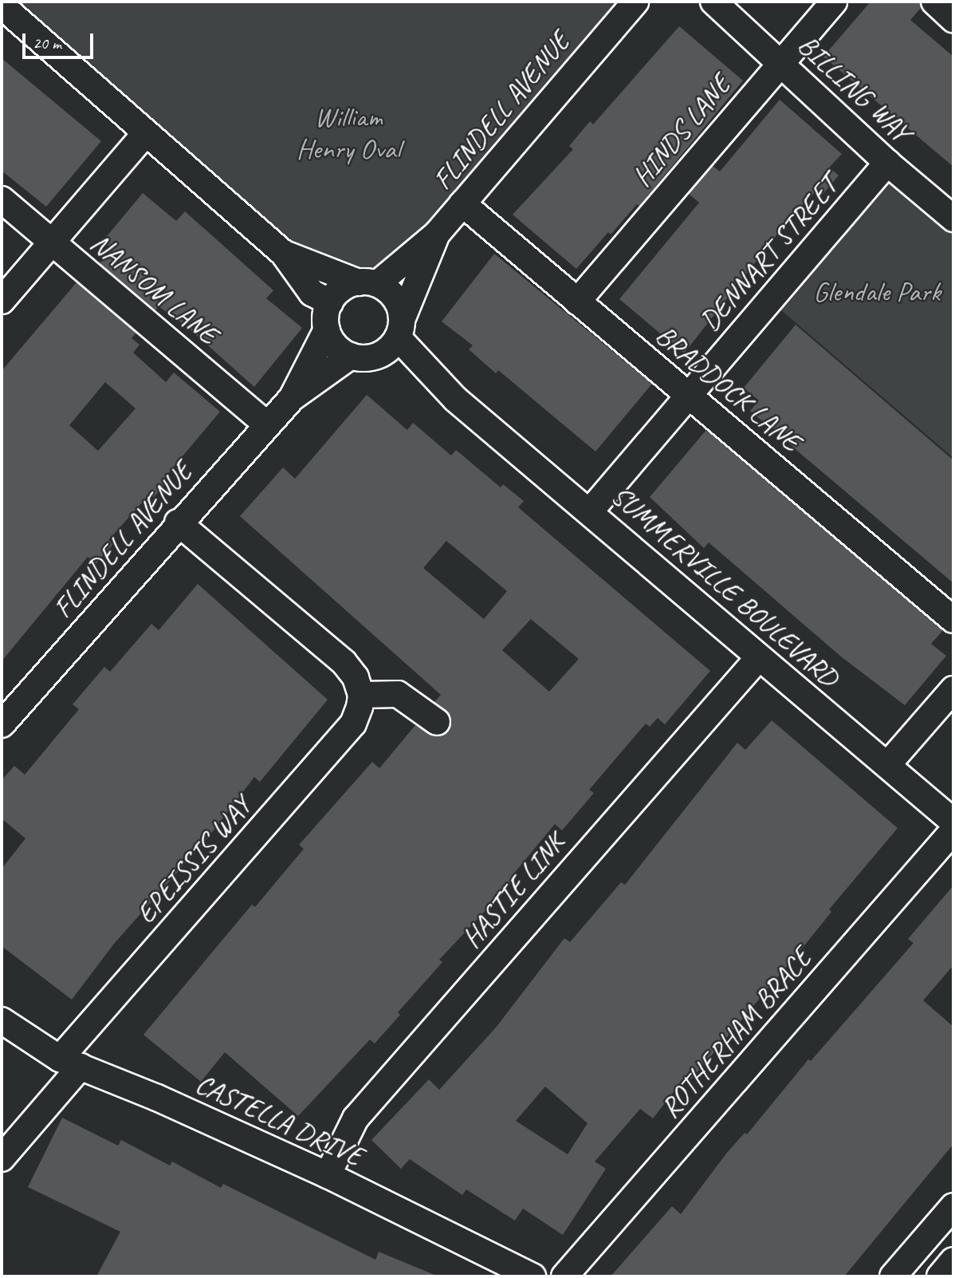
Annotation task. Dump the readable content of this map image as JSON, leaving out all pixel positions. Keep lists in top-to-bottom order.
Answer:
{
  "streets": {
    "street": [
      "BILLING WAY",
      "FLINDELL AVENUE",
      "HINDS LANE",
      "DENNART STREET",
      "NANSOM LANE",
      "BRADDOCK LANE",
      "SUMMERVILLE BOULEVARD",
      "EPEISSIS WAY",
      "HASTIE LINK",
      "ROTHERHAM BRACE",
      "CASTELLA DRIVE"
    ]
  },
  "crossings": [
    ["BILLING WAY", "HINDS LANE"],
    ["BILLING WAY", "DENNART STREET"],
    ["FLINDELL AVENUE", "NANSOM LANE"],
    ["FLINDELL AVENUE", "BRADDOCK LANE"],
    ["FLINDELL AVENUE", "SUMMERVILLE BOULEVARD"],
    ["HINDS LANE", "BRADDOCK LANE"],
    ["DENNART STREET", "BRADDOCK LANE"],
    ["DENNART STREET", "SUMMERVILLE BOULEVARD"],
    ["SUMMERVILLE BOULEVARD", "HASTIE LINK"],
    ["EPEISSIS WAY", "CASTELLA DRIVE"],
    ["HASTIE LINK", "CASTELLA DRIVE"]
  ],
  "parks": ["William Henry Oval", "Glendale Park"],
  "scale_bar": "20 m"
}
